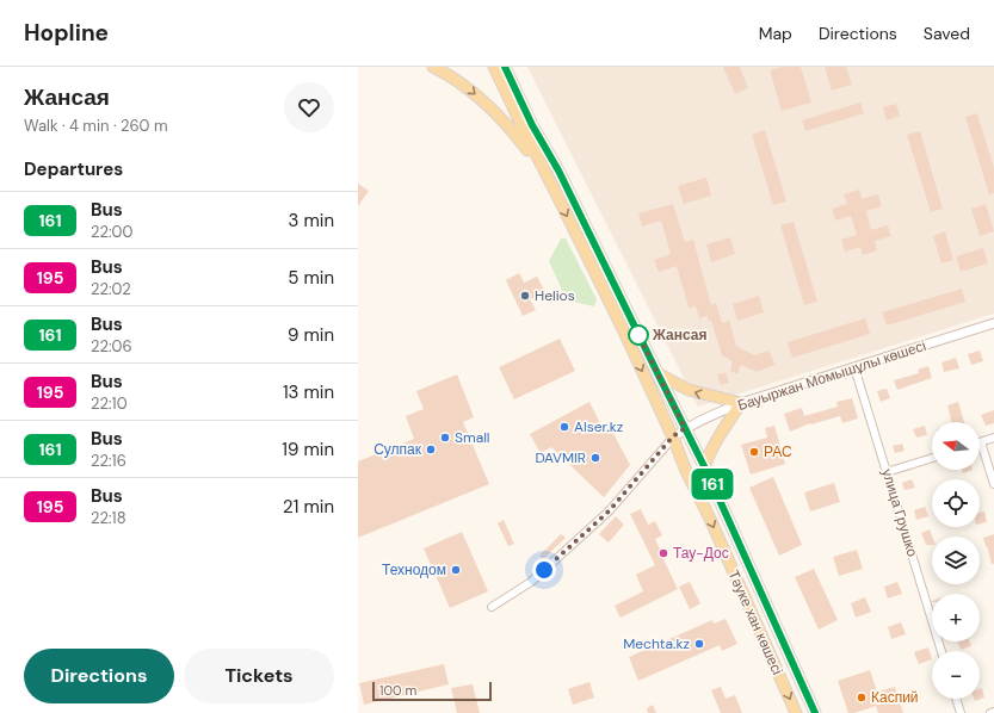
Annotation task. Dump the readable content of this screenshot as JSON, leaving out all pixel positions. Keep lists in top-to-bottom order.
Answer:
{
  "streets": {
    "main road": ["Тәуке хан көшесі"],
    "street": ["Бауыржан Момышұлы көшесі", "улица Грушко"]
  },
  "crossings": [
    ["Бауыржан Момышұлы көшесі", "улица Грушко"],
    ["Бауыржан Момышұлы көшесі", "Тәуке хан көшесі"]
  ],
  "places": [
    "Helios",
    "Жансая",
    "Alser.kz",
    "Small",
    "Сулпак",
    "РАС",
    "DAVMIR",
    "Тау-Дос",
    "Технодом",
    "Mechta.kz",
    "Каспий"
  ],
  "lines": ["bus line 161"],
  "scale_bar": "100 m",
  "north": "left",
  "page": {
    "header": "Hopline",
    "nav": ["Map", "Directions", "Saved"],
    "heading": [
      ["Жансая", "Walk · 4 min · 260 m"],
      "Departures"
    ],
    "on_map": "161",
    "list": [
      {
        "mark": "161",
        "name": "Bus",
        "note": "22:00",
        "value": "3 min"
      },
      {
        "mark": "195",
        "name": "Bus",
        "note": "22:02",
        "value": "5 min"
      },
      {
        "mark": "161",
        "name": "Bus",
        "note": "22:06",
        "value": "9 min"
      },
      {
        "mark": "195",
        "name": "Bus",
        "note": "22:10",
        "value": "13 min"
      },
      {
        "mark": "161",
        "name": "Bus",
        "note": "22:16",
        "value": "19 min"
      },
      {
        "mark": "195",
        "name": "Bus",
        "note": "22:18",
        "value": "21 min"
      }
    ],
    "map_buttons": ["+", "−"],
    "buttons": ["Directions", "Tickets"],
    "scale": "100 m"
  }
}
